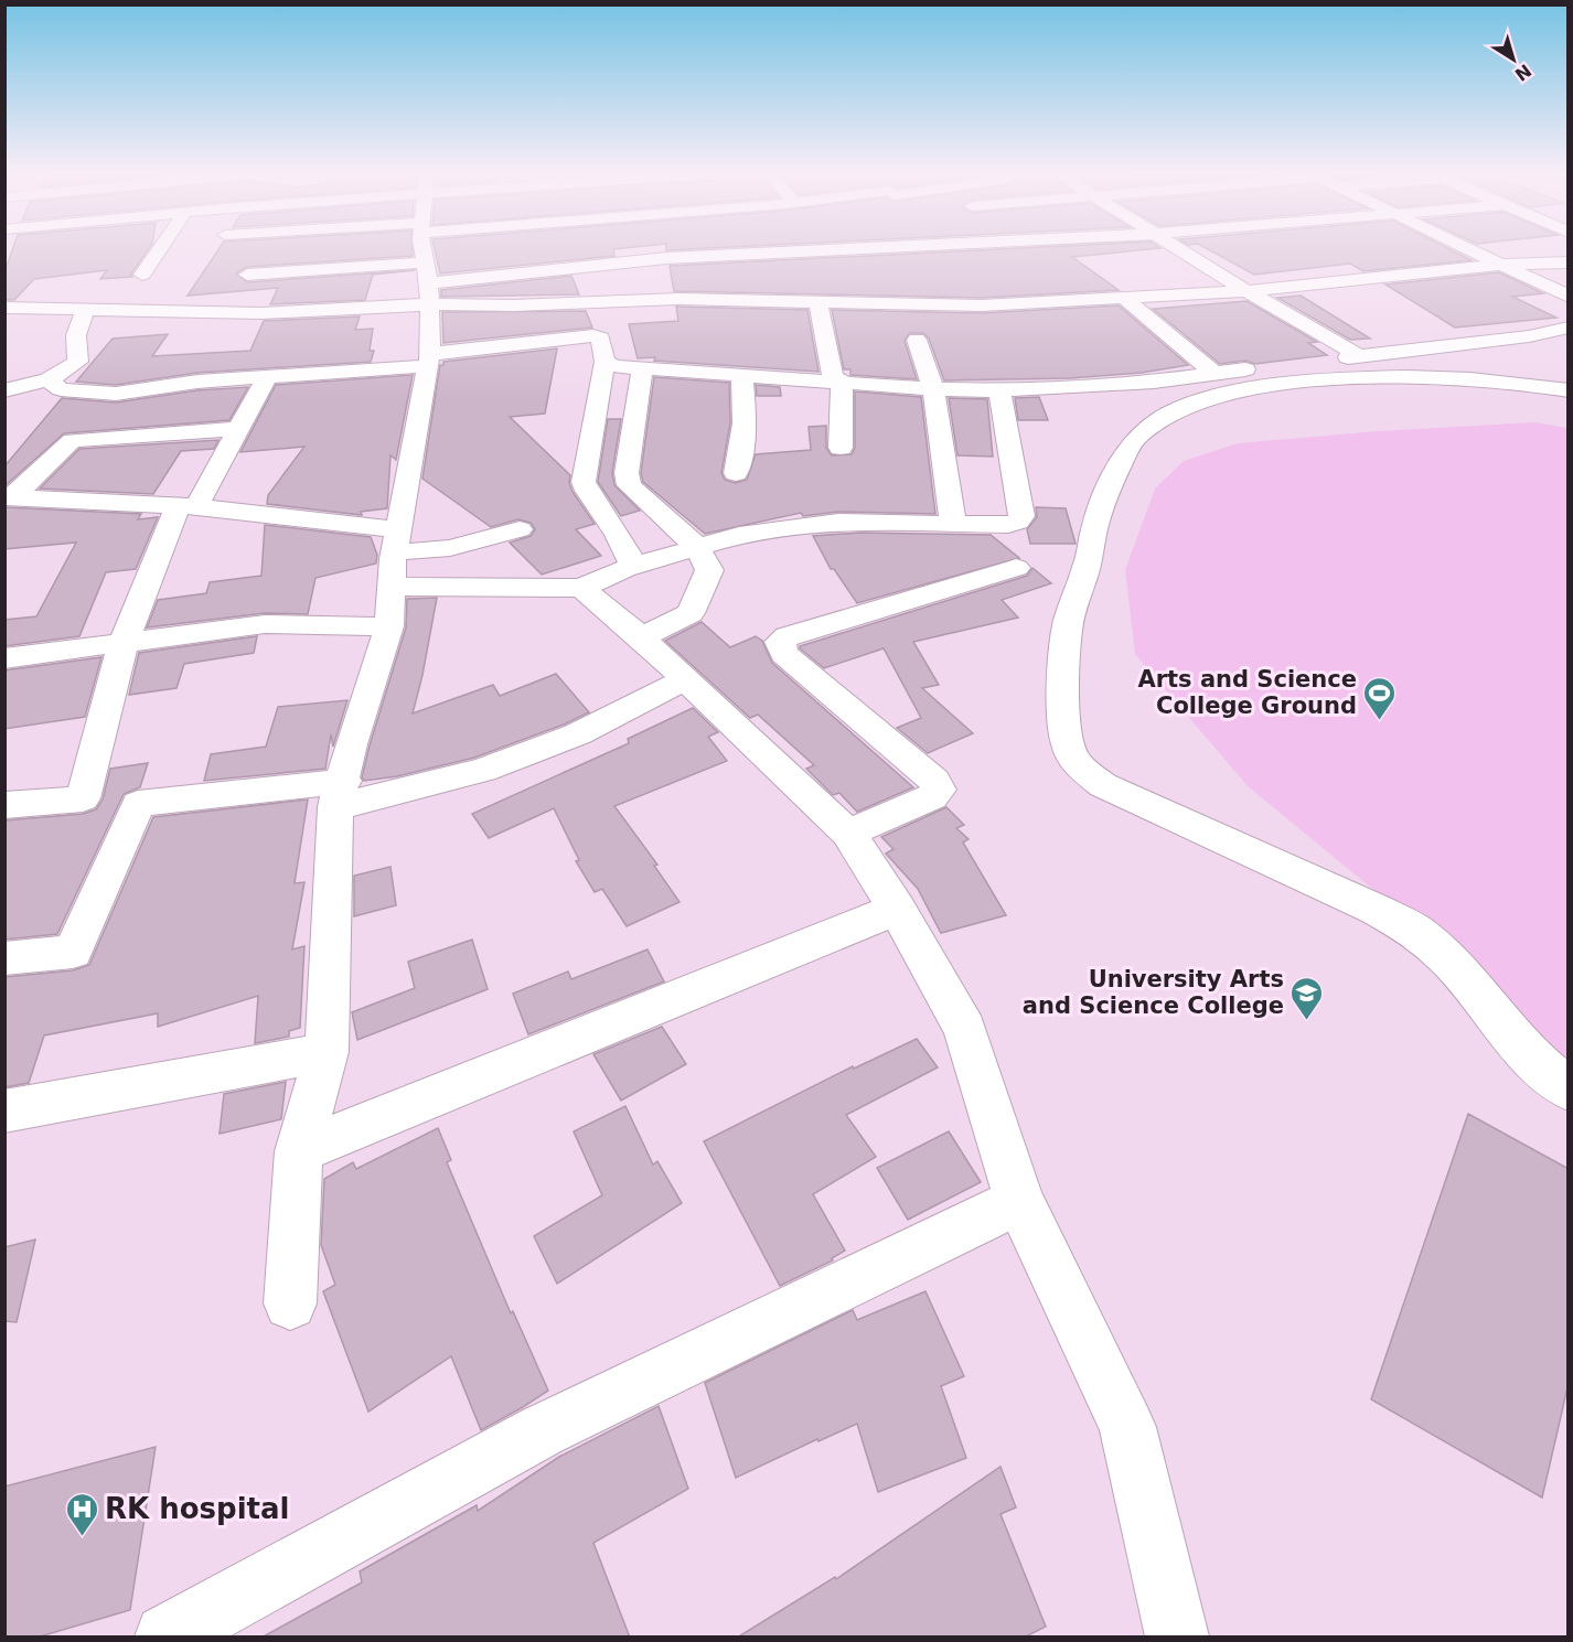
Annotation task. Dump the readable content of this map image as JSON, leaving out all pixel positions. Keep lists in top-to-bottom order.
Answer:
{
  "places": {
    "sports": ["Arts and Science College Ground"],
    "school or university": ["University Arts and Science College"],
    "hospital": ["RK hospital"]
  },
  "north": "bottom right"
}
